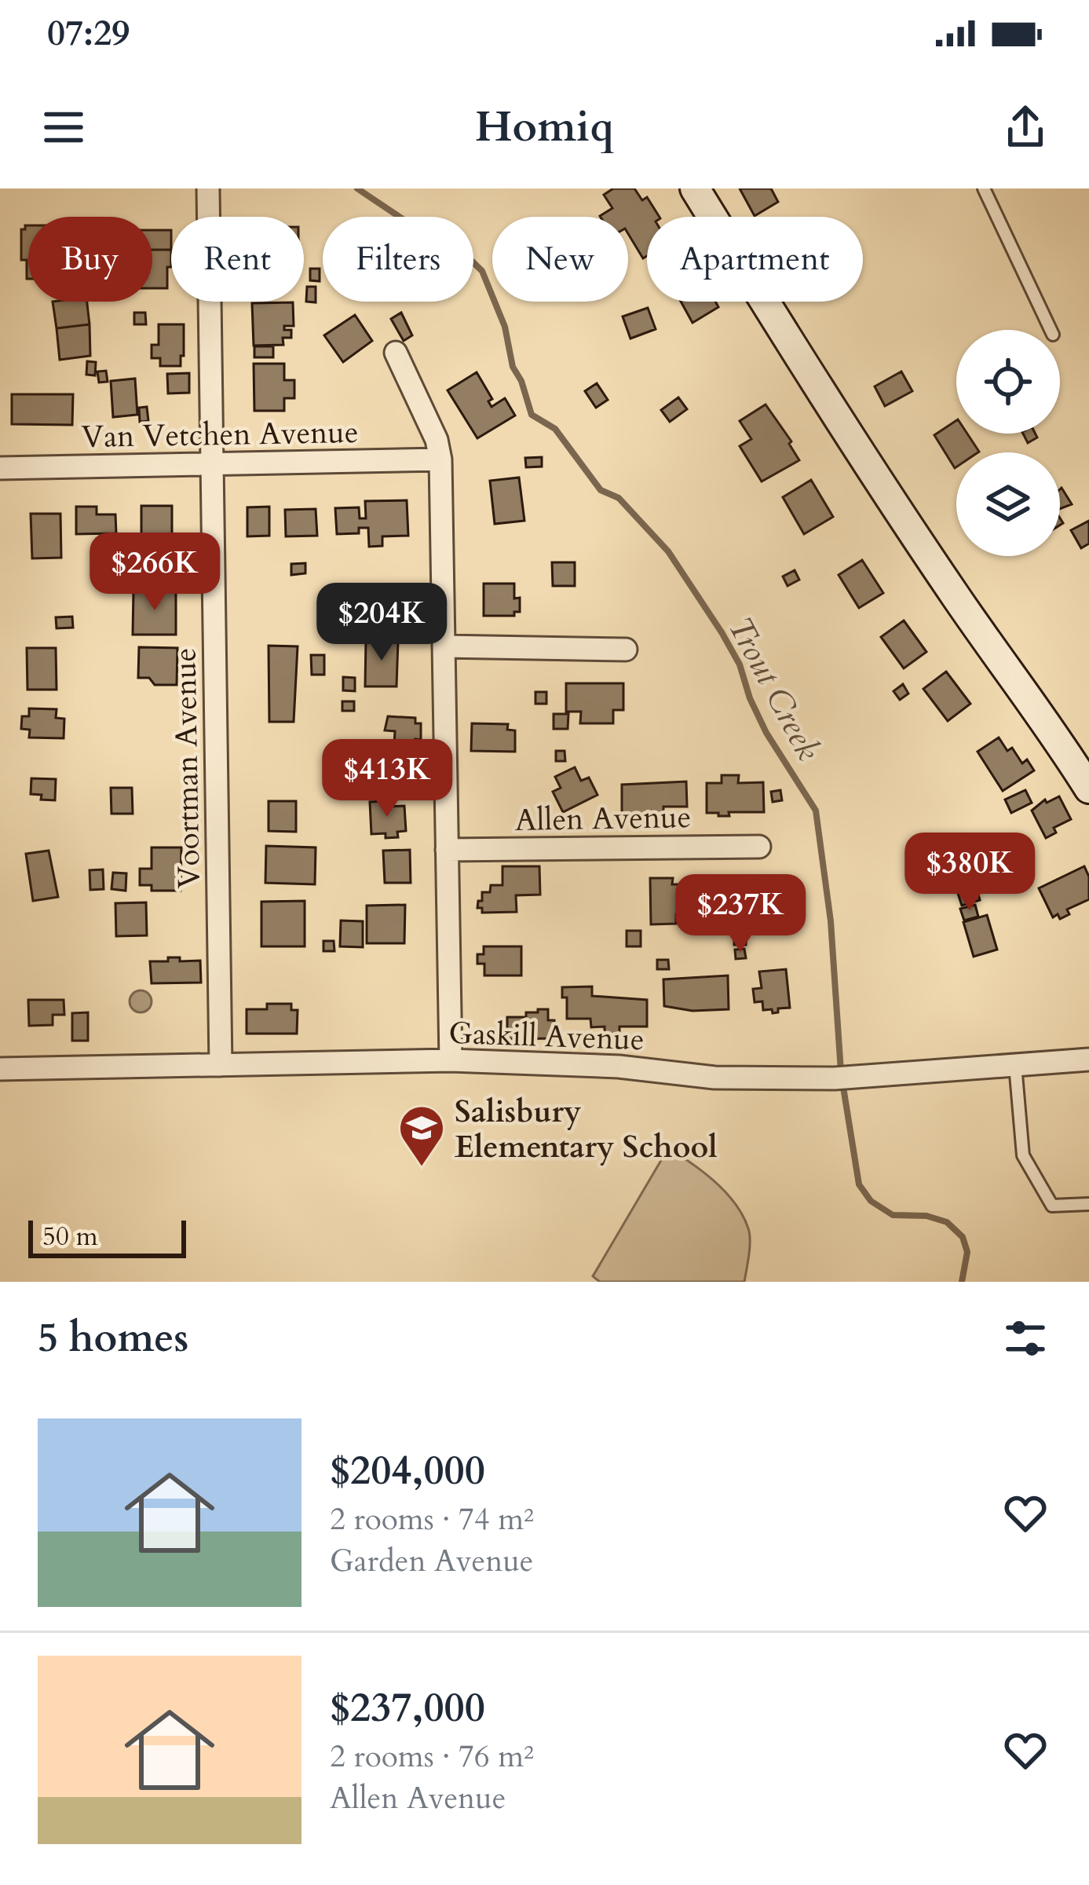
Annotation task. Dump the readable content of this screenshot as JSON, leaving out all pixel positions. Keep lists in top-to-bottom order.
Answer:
{
  "streets": {
    "street": [
      "Van Vetchen Avenue",
      "Voortman Avenue",
      "Allen Avenue",
      "Gaskill Avenue"
    ]
  },
  "crossings": [
    ["Van Vetchen Avenue", "Voortman Avenue"],
    ["Voortman Avenue", "Gaskill Avenue"]
  ],
  "water": ["Trout Creek"],
  "places": {
    "school or university": ["Salisbury Elementary School"]
  },
  "scale_bar": "50 m",
  "page": {
    "status": "07:29",
    "header": "Homiq",
    "chip": [
      "Buy",
      "Rent",
      "Filters",
      "New",
      "Apartment"
    ],
    "price": [
      "$266K",
      "$204K",
      "$413K",
      "$380K",
      "$237K"
    ],
    "scale": "50 m",
    "heading": "5 homes",
    "list": [
      {
        "name": "$204,000",
        "note": "2 rooms · 74 m² · Garden Avenue"
      },
      {
        "name": "$237,000",
        "note": "2 rooms · 76 m² · Allen Avenue"
      }
    ]
  }
}
